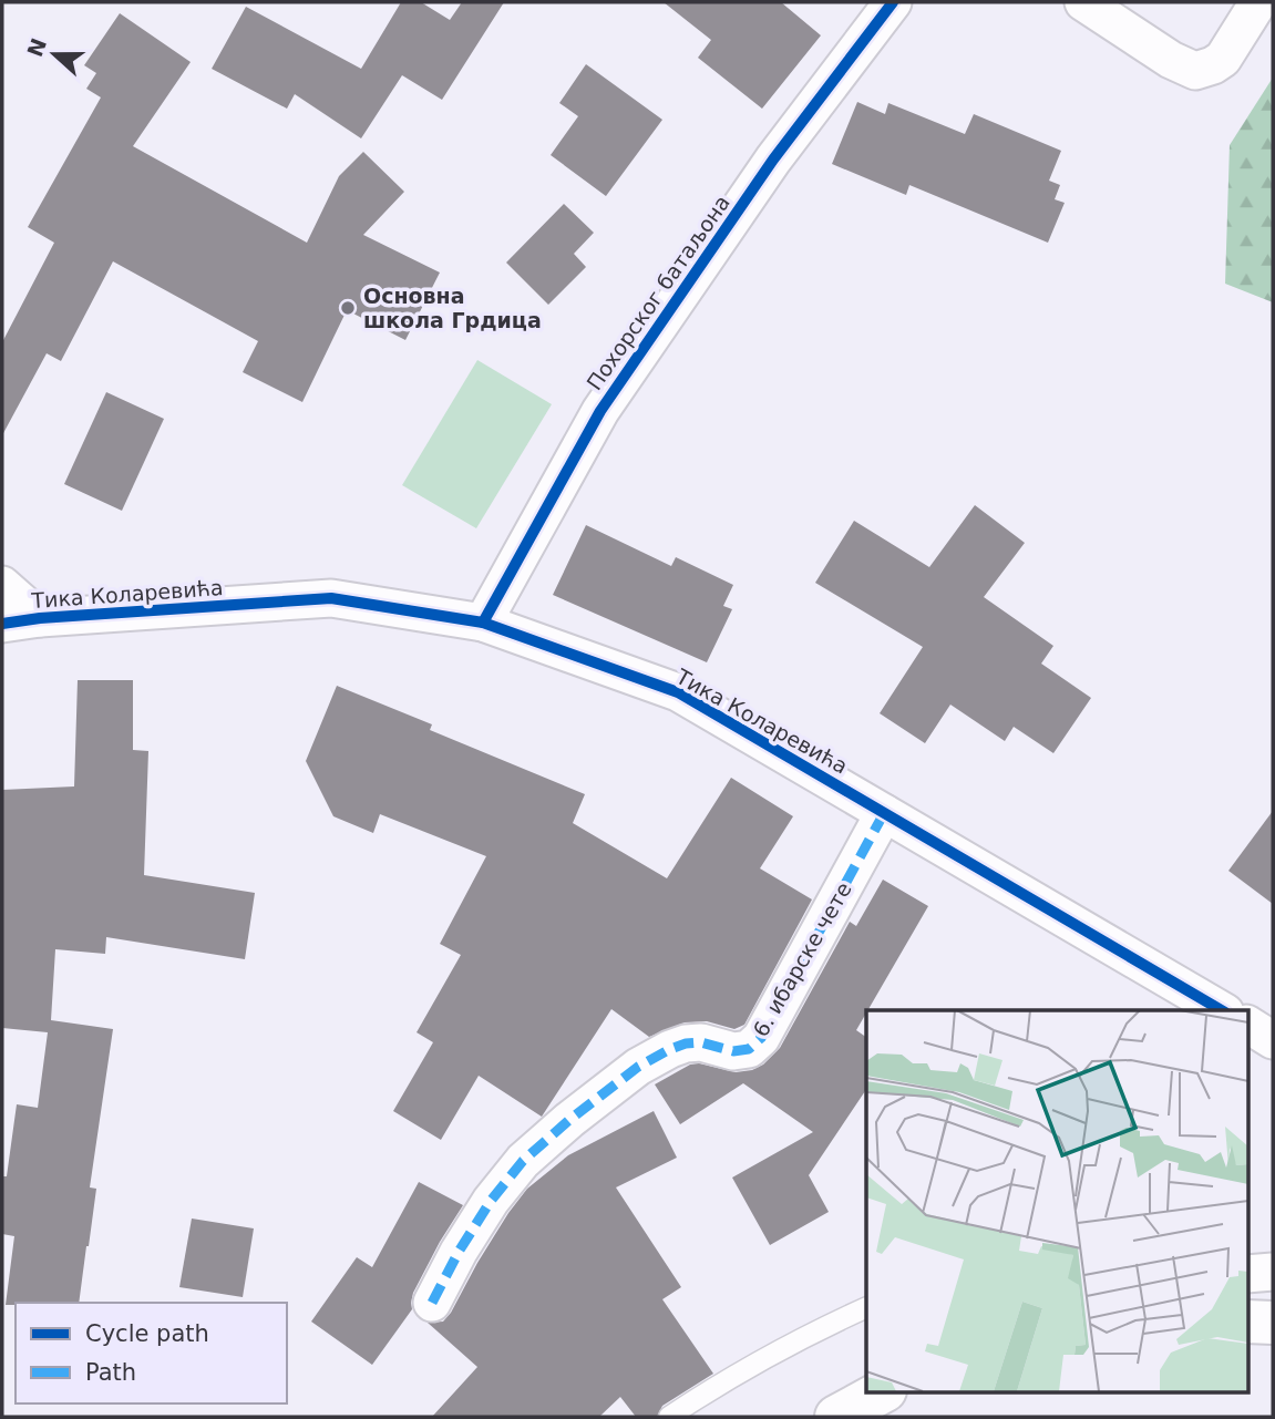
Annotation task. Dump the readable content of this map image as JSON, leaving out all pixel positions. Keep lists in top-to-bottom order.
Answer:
{
  "streets": {
    "street": ["Похорског батаљона", "Тика Коларевића", "6. ибарске чете"]
  },
  "crossings": [
    ["Похорског батаљона", "Тика Коларевића"],
    ["Тика Коларевића", "6. ибарске чете"]
  ],
  "places": ["Основна школа Грдица"],
  "legend": ["Cycle path", "Path"],
  "north": "left"
}
